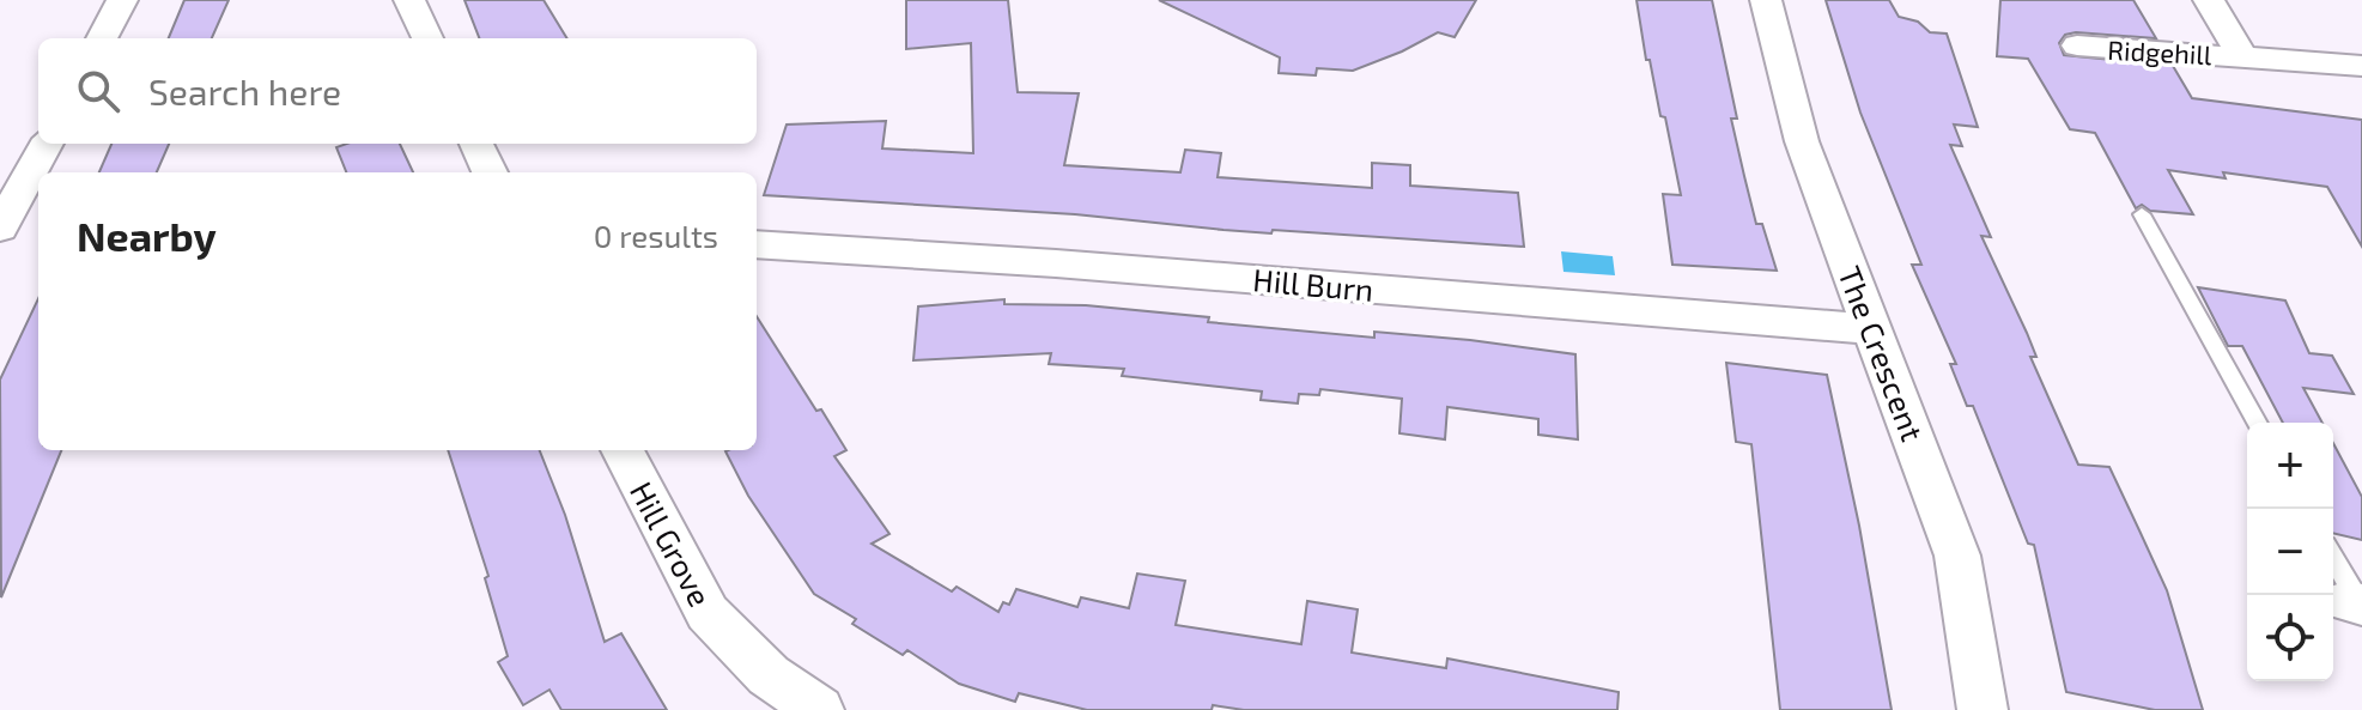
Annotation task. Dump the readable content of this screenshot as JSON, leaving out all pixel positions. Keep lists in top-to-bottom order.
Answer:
{
  "streets": {
    "street": [
      "Ridgehill",
      "Hill Burn",
      "The Crescent",
      "Hill Grove"
    ]
  },
  "crossings": [
    ["Hill Burn", "The Crescent"]
  ],
  "page": {
    "search": "Search here",
    "heading": ["Nearby", "0 results"],
    "map_buttons": ["+", "−"]
  }
}
